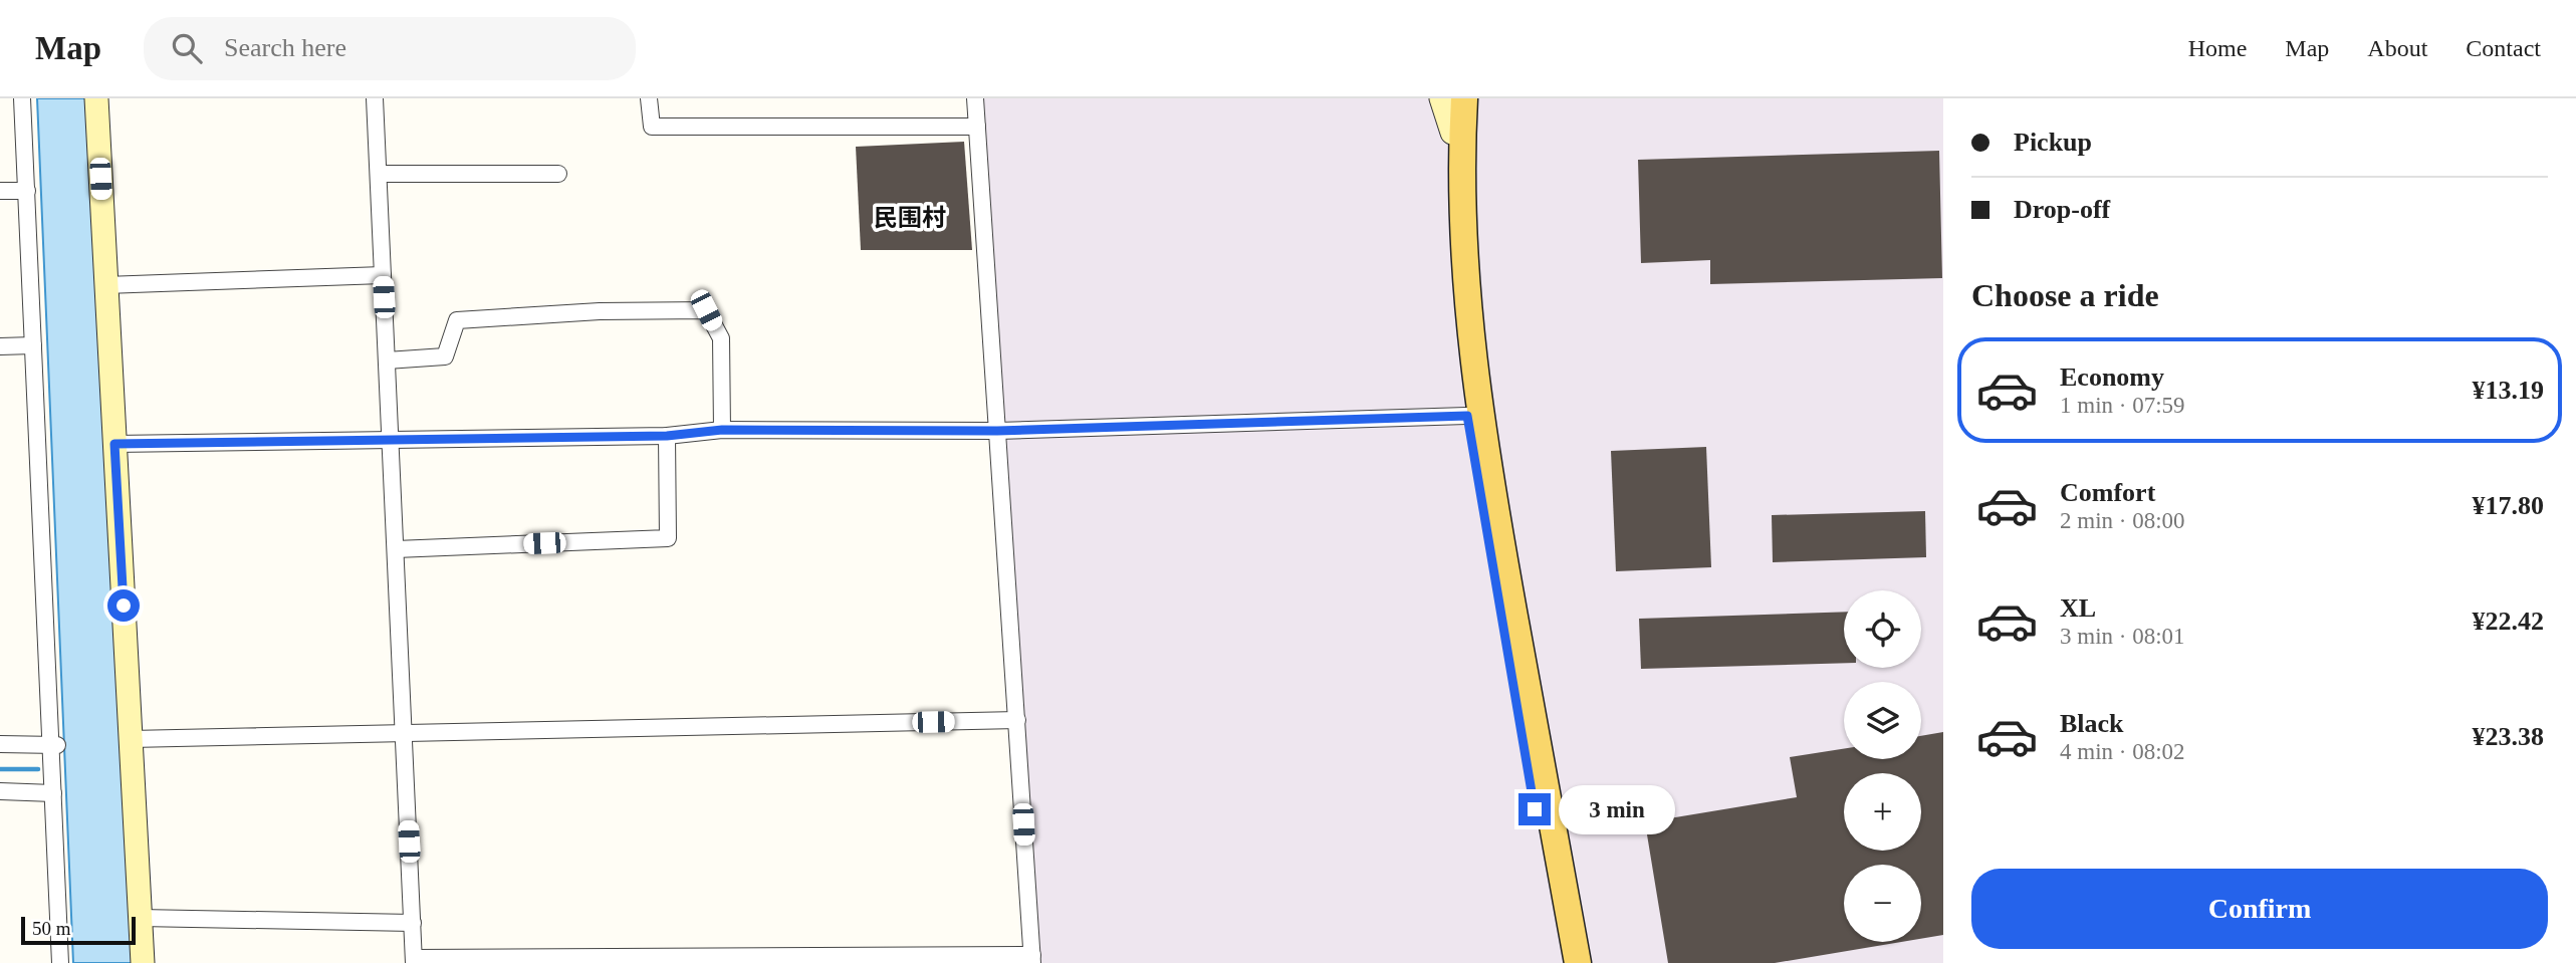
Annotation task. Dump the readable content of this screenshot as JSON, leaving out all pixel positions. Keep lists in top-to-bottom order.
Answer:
{
  "districts": ["民围村"],
  "scale_bar": "50 m",
  "page": {
    "header": "Map",
    "search": "Search here",
    "nav": [
      "Home",
      "Map",
      "About",
      "Contact"
    ],
    "banner": ["Pickup", "Drop-off"],
    "heading": "Choose a ride",
    "list": [
      {
        "name": "Economy",
        "note": "1 min · 07:59",
        "value": "¥13.19"
      },
      {
        "name": "Comfort",
        "note": "2 min · 08:00",
        "value": "¥17.80"
      },
      {
        "name": "XL",
        "note": "3 min · 08:01",
        "value": "¥22.42"
      },
      {
        "name": "Black",
        "note": "4 min · 08:02",
        "value": "¥23.38"
      }
    ],
    "map_buttons": ["+", "−"],
    "bubble": "3 min",
    "buttons": "Confirm",
    "scale": "50 m"
  }
}
